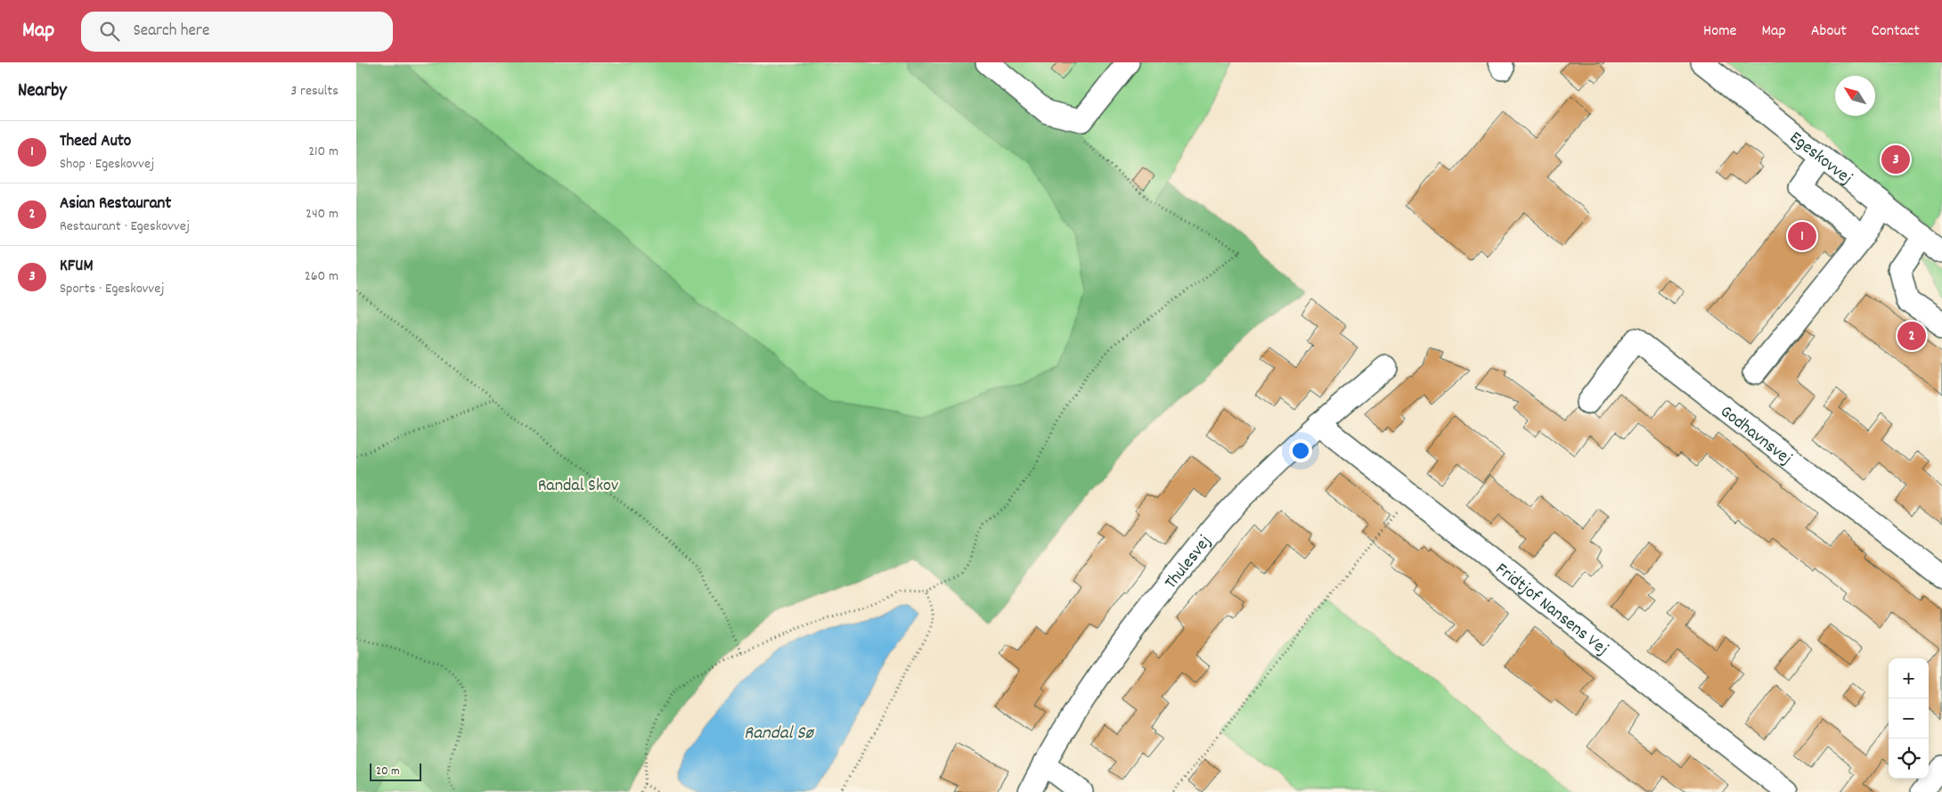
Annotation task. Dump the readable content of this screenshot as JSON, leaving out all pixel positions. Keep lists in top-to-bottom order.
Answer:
{
  "streets": {
    "street": [
      "Egeskovvej",
      "Godhavnsvej",
      "Thulesvej",
      "Fridtjof Nansens Vej"
    ]
  },
  "crossings": [
    ["Thulesvej", "Fridtjof Nansens Vej"]
  ],
  "water": ["Randal Sø"],
  "parks": ["Randal Skov"],
  "scale_bar": "20 m",
  "north": "top left",
  "page": {
    "header": "Map",
    "search": "Search here",
    "nav": [
      "Home",
      "Map",
      "About",
      "Contact"
    ],
    "heading": ["Nearby", "3 results"],
    "list": [
      {
        "mark": "1",
        "name": "Theed Auto",
        "note": "Shop · Egeskovvej",
        "value": "210 m"
      },
      {
        "mark": "2",
        "name": "Asian Restaurant",
        "note": "Restaurant · Egeskovvej",
        "value": "240 m"
      },
      {
        "mark": "3",
        "name": "KFUM",
        "note": "Sports · Egeskovvej",
        "value": "260 m"
      }
    ],
    "pins": ["3", "1", "2"],
    "map_buttons": ["+", "−"],
    "scale": "20 m"
  }
}
